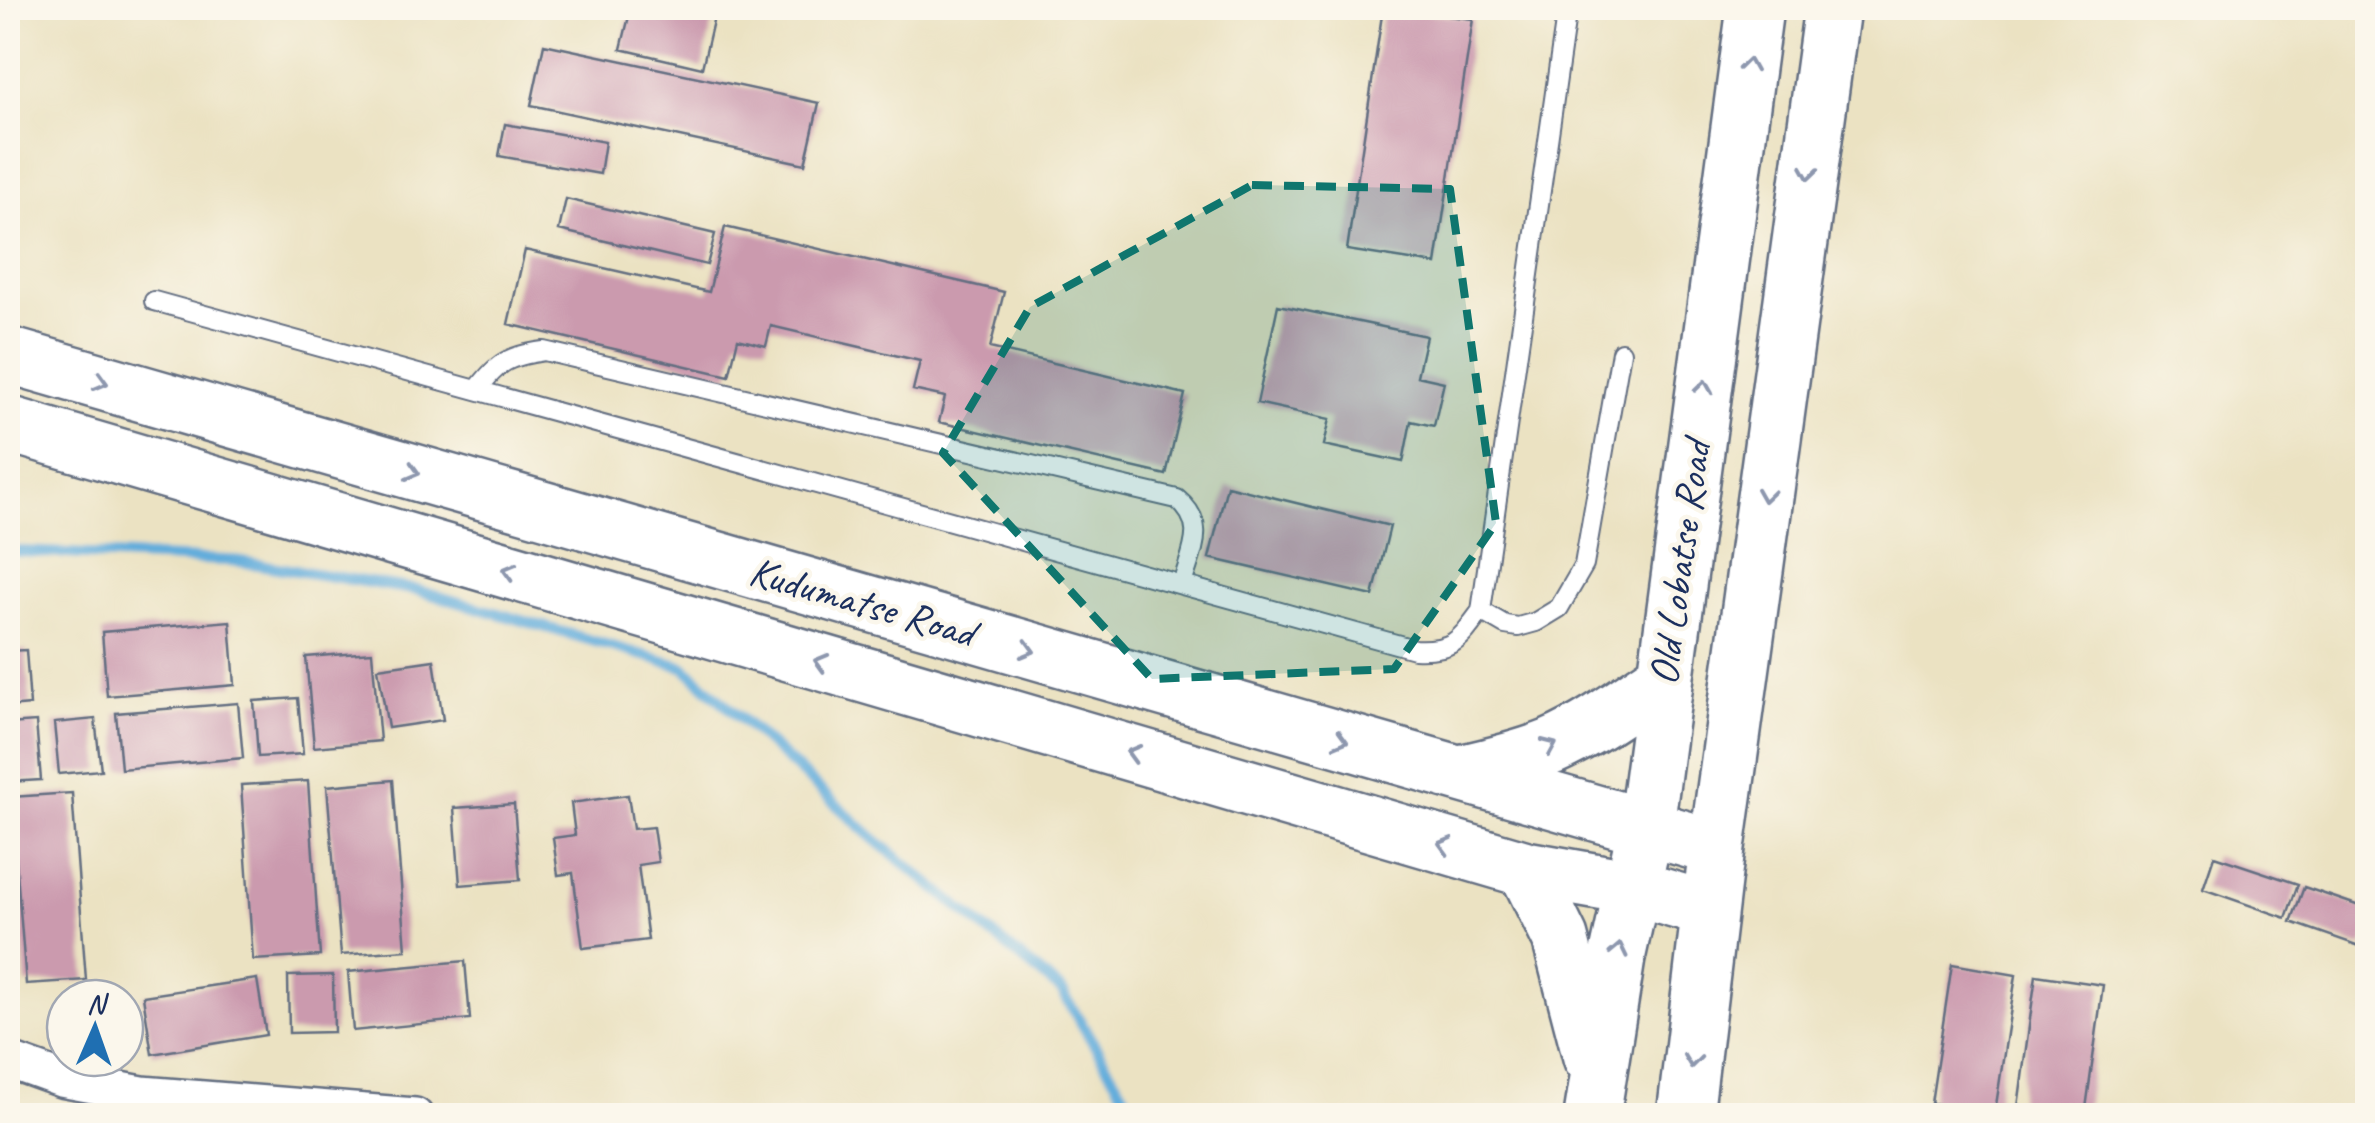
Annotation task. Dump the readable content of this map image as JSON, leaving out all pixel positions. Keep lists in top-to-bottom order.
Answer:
{
  "streets": {
    "main road": ["Old Lobatse Road", "Kudumatse Road"]
  },
  "crossings": [
    ["Old Lobatse Road", "Kudumatse Road"]
  ],
  "north": "top"
}
